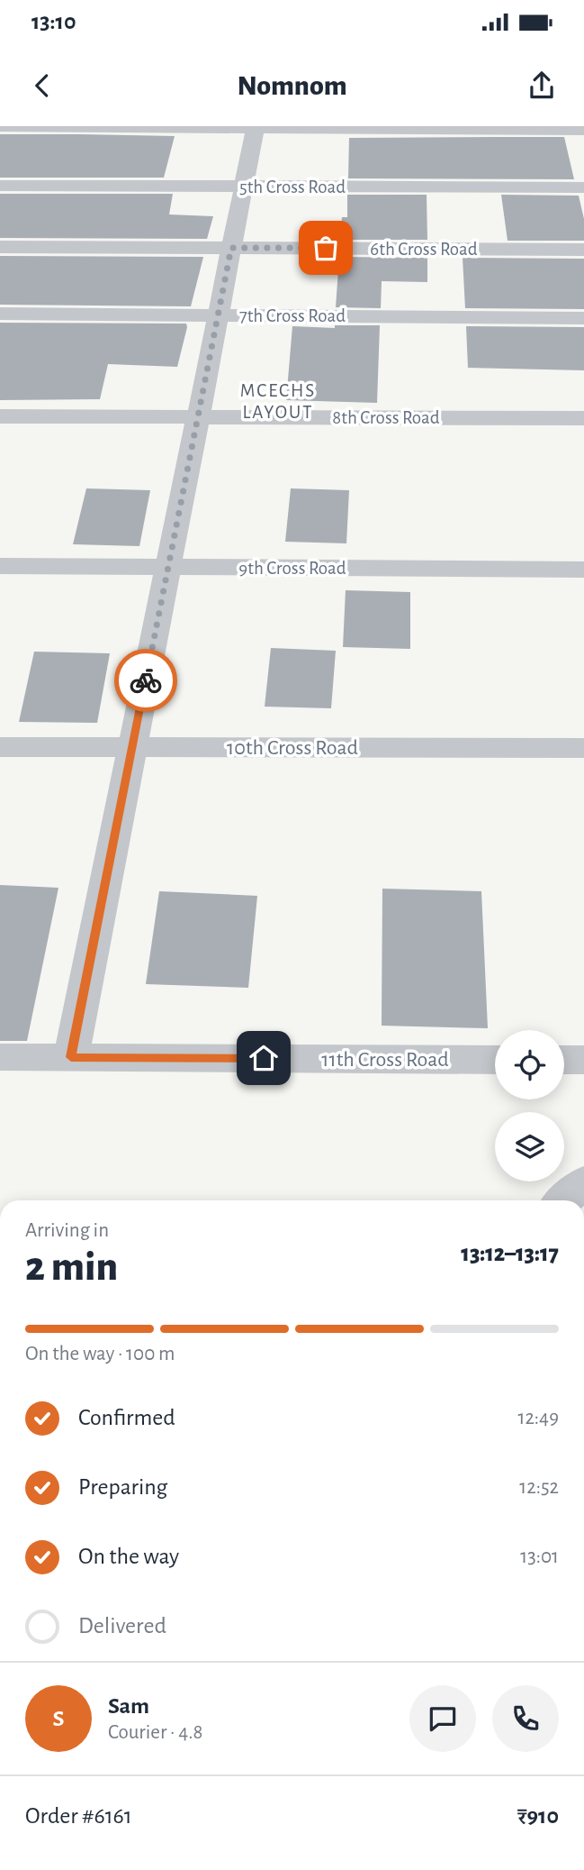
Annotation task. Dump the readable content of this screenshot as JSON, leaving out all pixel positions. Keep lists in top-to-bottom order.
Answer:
{
  "streets": {
    "street": [
      "5th Cross Road",
      "6th Cross Road",
      "7th Cross Road",
      "8th Cross Road",
      "9th Cross Road",
      "10th Cross Road",
      "11th Cross Road"
    ]
  },
  "districts": ["MCECHS LAYOUT"],
  "page": {
    "status": "13:10",
    "header": "Nomnom",
    "heading": ["2 min", "Arriving in", "13:12–13:17"],
    "panel": [
      "Sam",
      "Courier · 4.8",
      "Order #6161",
      "₹910"
    ],
    "bar": "On the way · 100 m",
    "list": [
      ["Confirmed", "12:49"],
      ["Preparing", "12:52"],
      ["On the way", "13:01"],
      "Delivered"
    ],
    "round": "S"
  }
}
